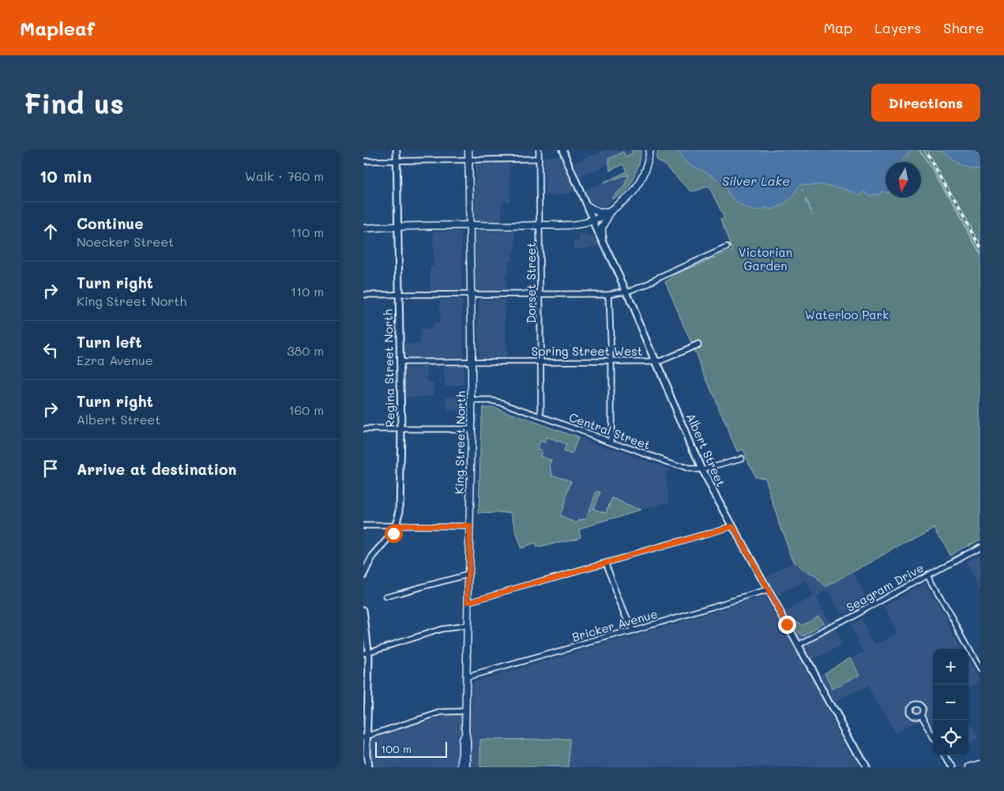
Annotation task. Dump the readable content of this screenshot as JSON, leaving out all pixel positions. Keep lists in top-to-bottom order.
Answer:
{
  "streets": {
    "main road": ["King Street North"],
    "street": [
      "Dorset Street",
      "Spring Street West",
      "Regina Street North",
      "Central Street",
      "Albert Street",
      "Seagram Drive",
      "Bricker Avenue"
    ]
  },
  "crossings": [
    ["Dorset Street", "Spring Street West"],
    ["Dorset Street", "Central Street"],
    ["Spring Street West", "Regina Street North"],
    ["Spring Street West", "King Street North"],
    ["Spring Street West", "Albert Street"],
    ["Central Street", "King Street North"],
    ["Central Street", "Albert Street"],
    ["King Street North", "Bricker Avenue"],
    ["Albert Street", "Seagram Drive"],
    ["Albert Street", "Bricker Avenue"]
  ],
  "water": ["Silver Lake"],
  "parks": ["Victorian Garden", "Waterloo Park"],
  "scale_bar": "100 m",
  "north": "bottom",
  "page": {
    "header": "Mapleaf",
    "nav": ["Map", "Layers", "Share"],
    "buttons": "Directions",
    "title": "Find us",
    "heading": ["10 min", "Walk · 760 m"],
    "list": [
      ["Continue", "Noecker Street", "110 m"],
      ["Turn right", "King Street North", "110 m"],
      ["Turn left", "Ezra Avenue", "380 m"],
      ["Turn right", "Albert Street", "160 m"],
      "Arrive at destination"
    ],
    "map_buttons": ["+", "−"],
    "scale": "100 m"
  }
}
